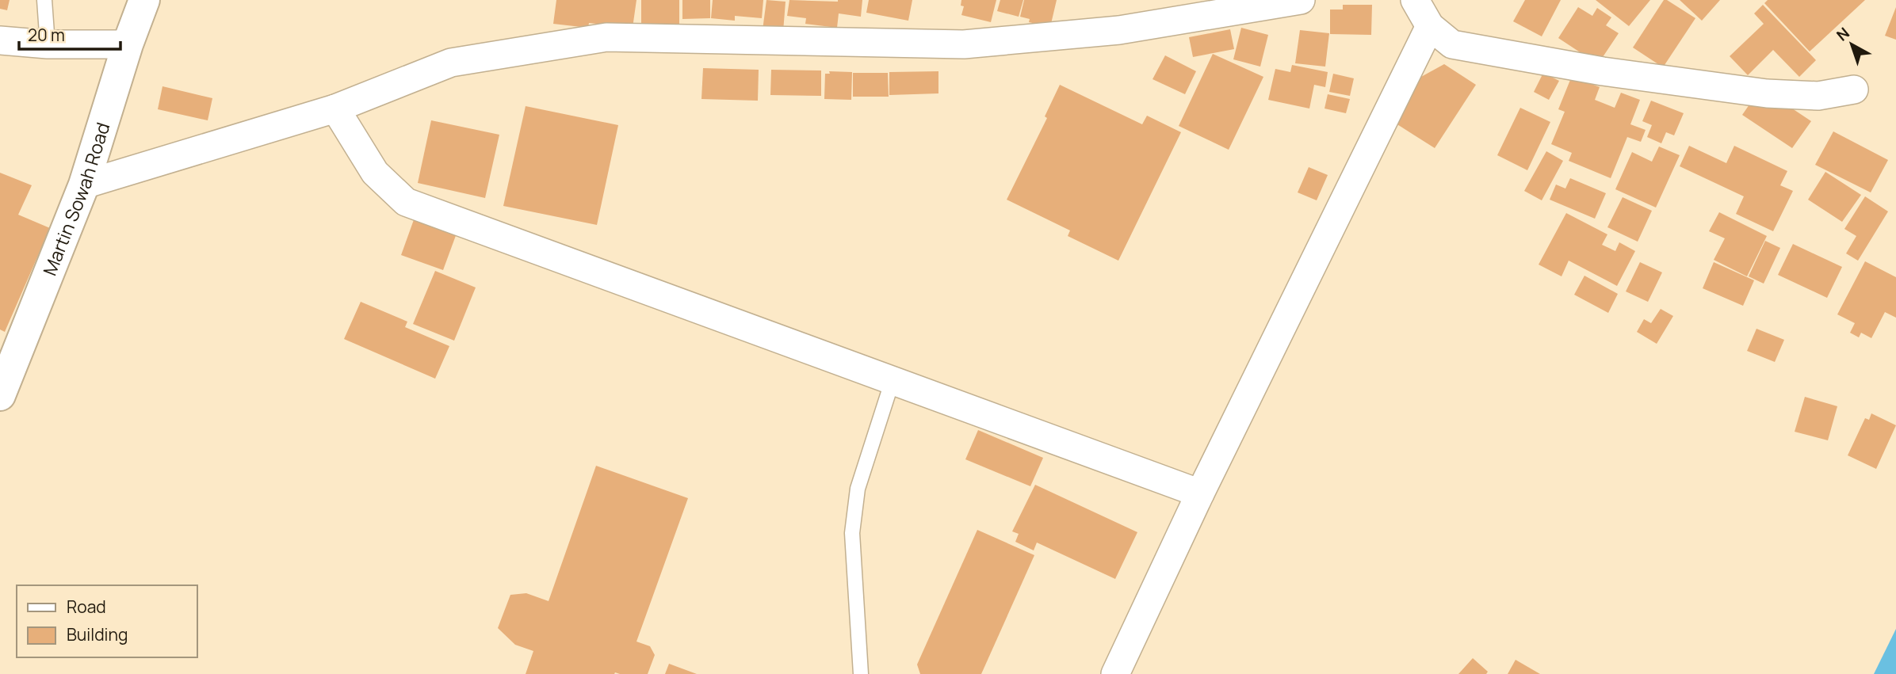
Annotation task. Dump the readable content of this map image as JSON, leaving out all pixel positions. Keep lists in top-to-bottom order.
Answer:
{
  "streets": {
    "street": ["Martin Sowah Road"]
  },
  "legend": ["Road", "Building"],
  "scale_bar": "20 m",
  "north": "top left"
}
